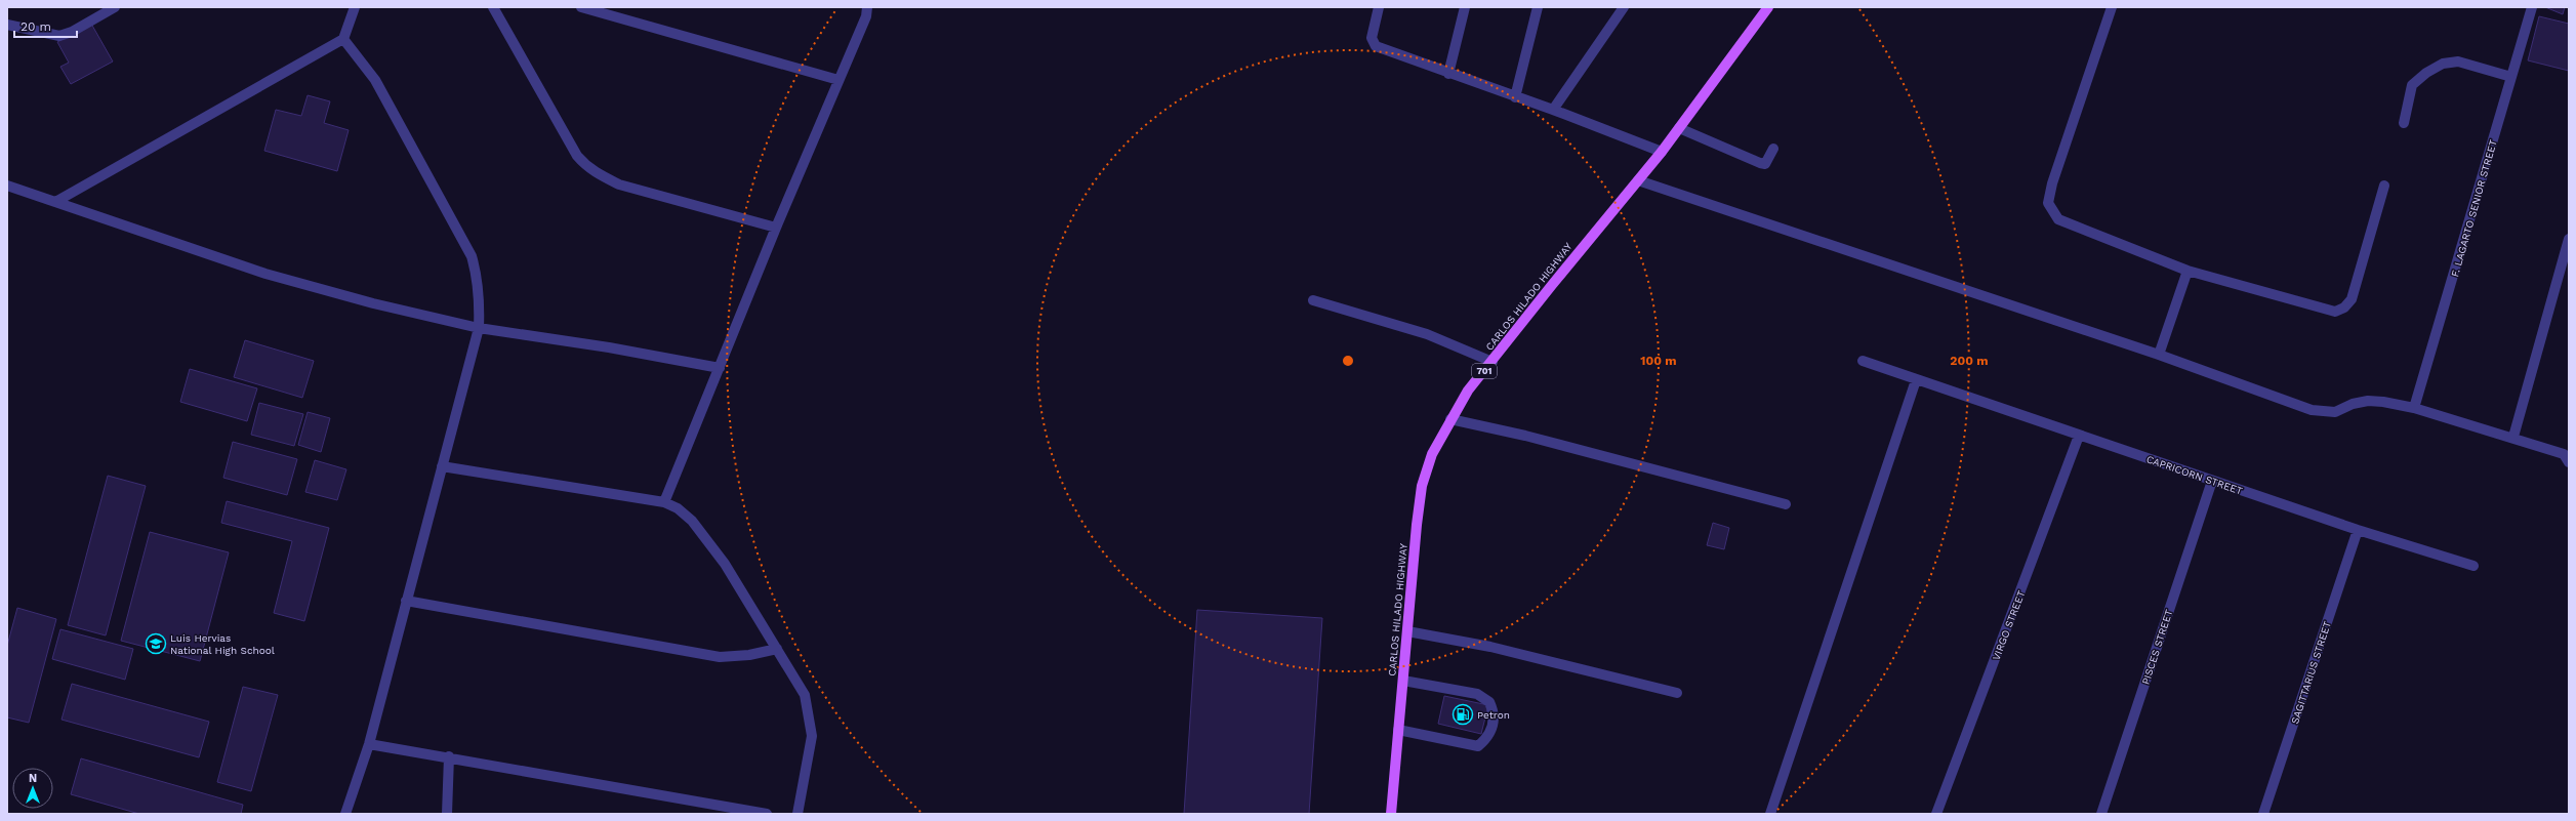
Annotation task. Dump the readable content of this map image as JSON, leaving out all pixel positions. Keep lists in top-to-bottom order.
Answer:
{
  "streets": {
    "main road": ["CARLOS HILADO HIGHWAY", "701"],
    "street": [
      "F. LAGARTO SENIOR STREET",
      "CAPRICORN STREET",
      "VIRGO STREET",
      "PISCES STREET",
      "SAGITTARIUS STREET"
    ]
  },
  "crossings": [
    ["CAPRICORN STREET", "VIRGO STREET"],
    ["CAPRICORN STREET", "PISCES STREET"],
    ["CAPRICORN STREET", "SAGITTARIUS STREET"]
  ],
  "places": {
    "school or university": ["Luis Hervias National High School"],
    "fuel station": ["Petron"]
  },
  "scale_bar": "20 m",
  "north": "top",
  "rings": ["100 m", "200 m"]
}
